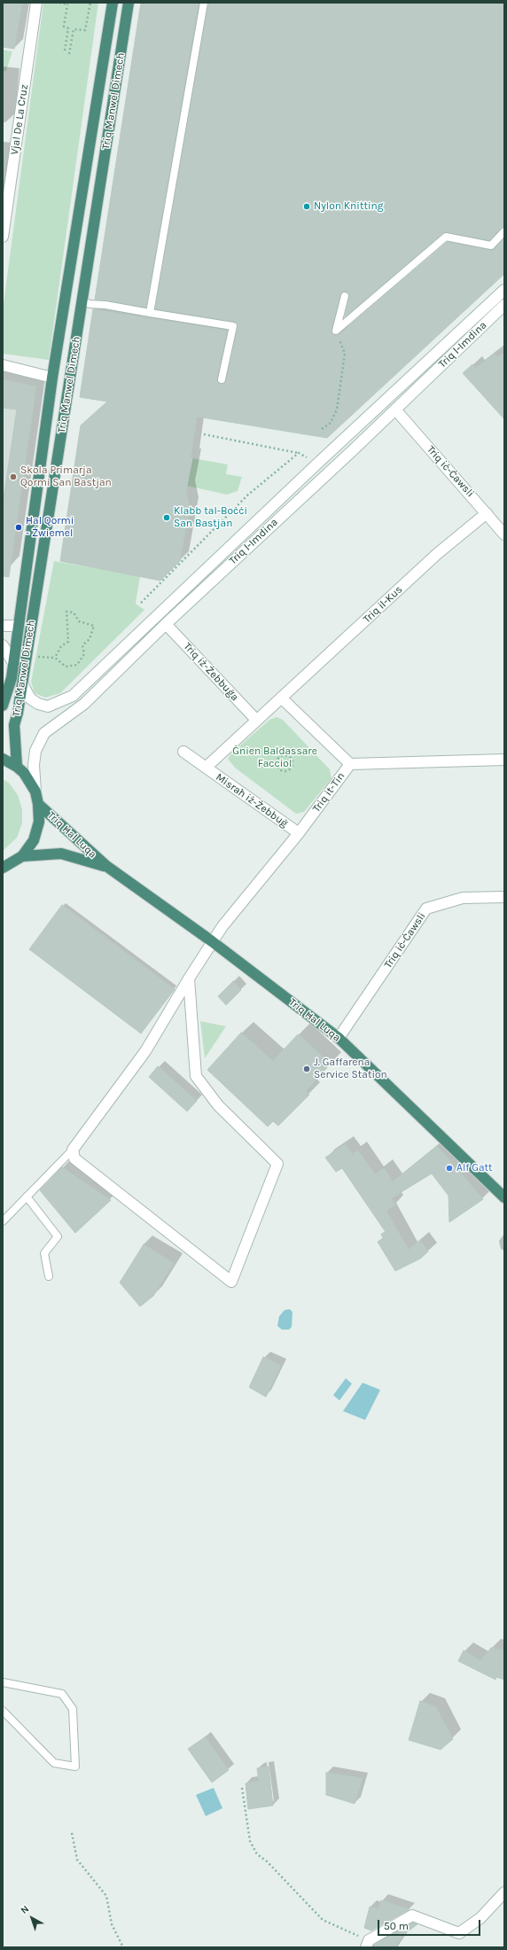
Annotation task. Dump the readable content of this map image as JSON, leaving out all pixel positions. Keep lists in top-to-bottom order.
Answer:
{
  "streets": {
    "highway": ["Triq Manwel Dimech", "Triq Ħal Luqa"],
    "street": [
      "Vjal De La Cruz",
      "Triq l-Imdina",
      "Triq iċ-Ċawsli",
      "Triq il-Kus",
      "Triq iż-Żebbuġa",
      "Triq it-Tin",
      "Misraħ iż-Żebbuġ"
    ]
  },
  "crossings": [
    ["Triq Manwel Dimech", "Triq l-Imdina"],
    ["Triq l-Imdina", "Triq iċ-Ċawsli"],
    ["Triq l-Imdina", "Triq iż-Żebbuġa"],
    ["Triq iċ-Ċawsli", "Triq il-Kus"],
    ["Triq iċ-Ċawsli", "Triq Ħal Luqa"],
    ["Triq il-Kus", "Misraħ iż-Żebbuġ"],
    ["Triq iż-Żebbuġa", "Misraħ iż-Żebbuġ"],
    ["Triq it-Tin", "Misraħ iż-Żebbuġ"],
    ["Triq it-Tin", "Triq Ħal Luqa"]
  ],
  "parks": ["Ġnien Baldassare Facciol"],
  "places": [
    "Nylon Knitting",
    "Skola Primarja Qormi San Bastjan",
    "Klabb tal-Boċċi San Bastjan",
    "Ħal Qormi - Żwiemel",
    "J. Gaffarena Service Station",
    "Alf Gatt"
  ],
  "scale_bar": "50 m",
  "north": "top left"
}
